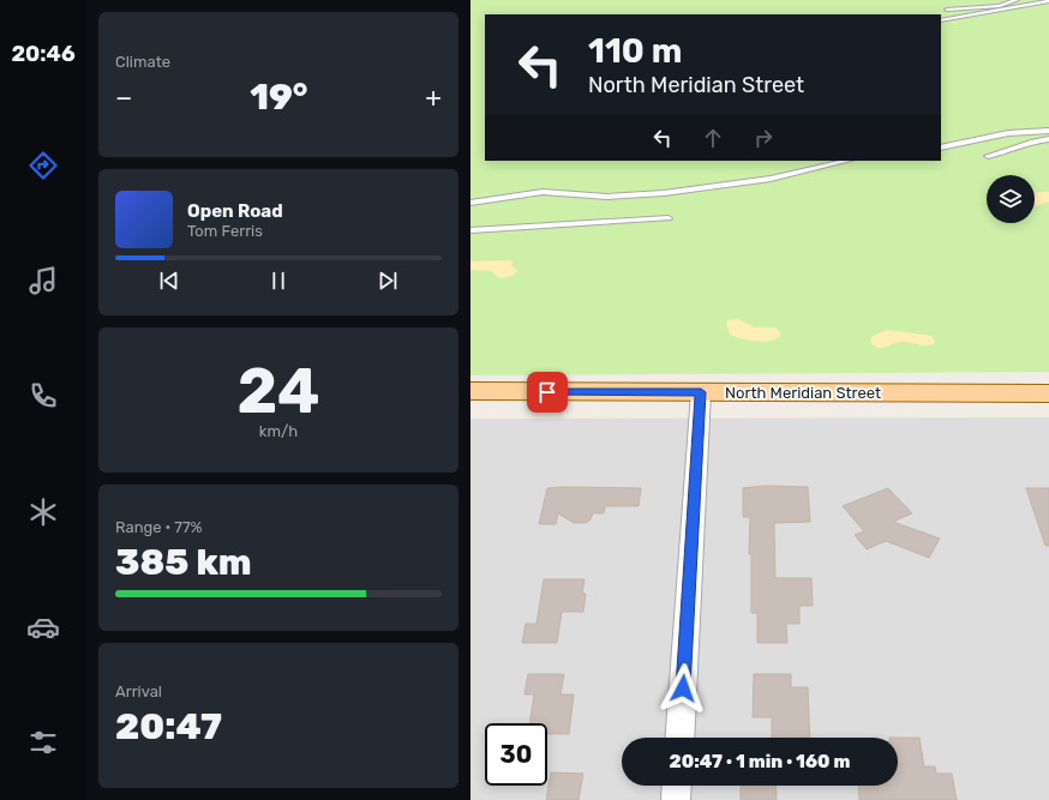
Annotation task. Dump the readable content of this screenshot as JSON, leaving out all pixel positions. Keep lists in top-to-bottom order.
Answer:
{
  "streets": {
    "main road": ["North Meridian Street"]
  },
  "page": {
    "tabs": "20:46",
    "tile": [
      "Climate",
      ["24", "km/h"],
      ["Range · 77%", "385 km"],
      ["Arrival", "20:47"]
    ],
    "turn": ["110 m", "North Meridian Street"],
    "heat": ["−", "19°", "+"],
    "song": ["Open Road", "Tom Ferris"],
    "limit": "30",
    "trip": "20:47 · 1 min · 160 m"
  }
}
